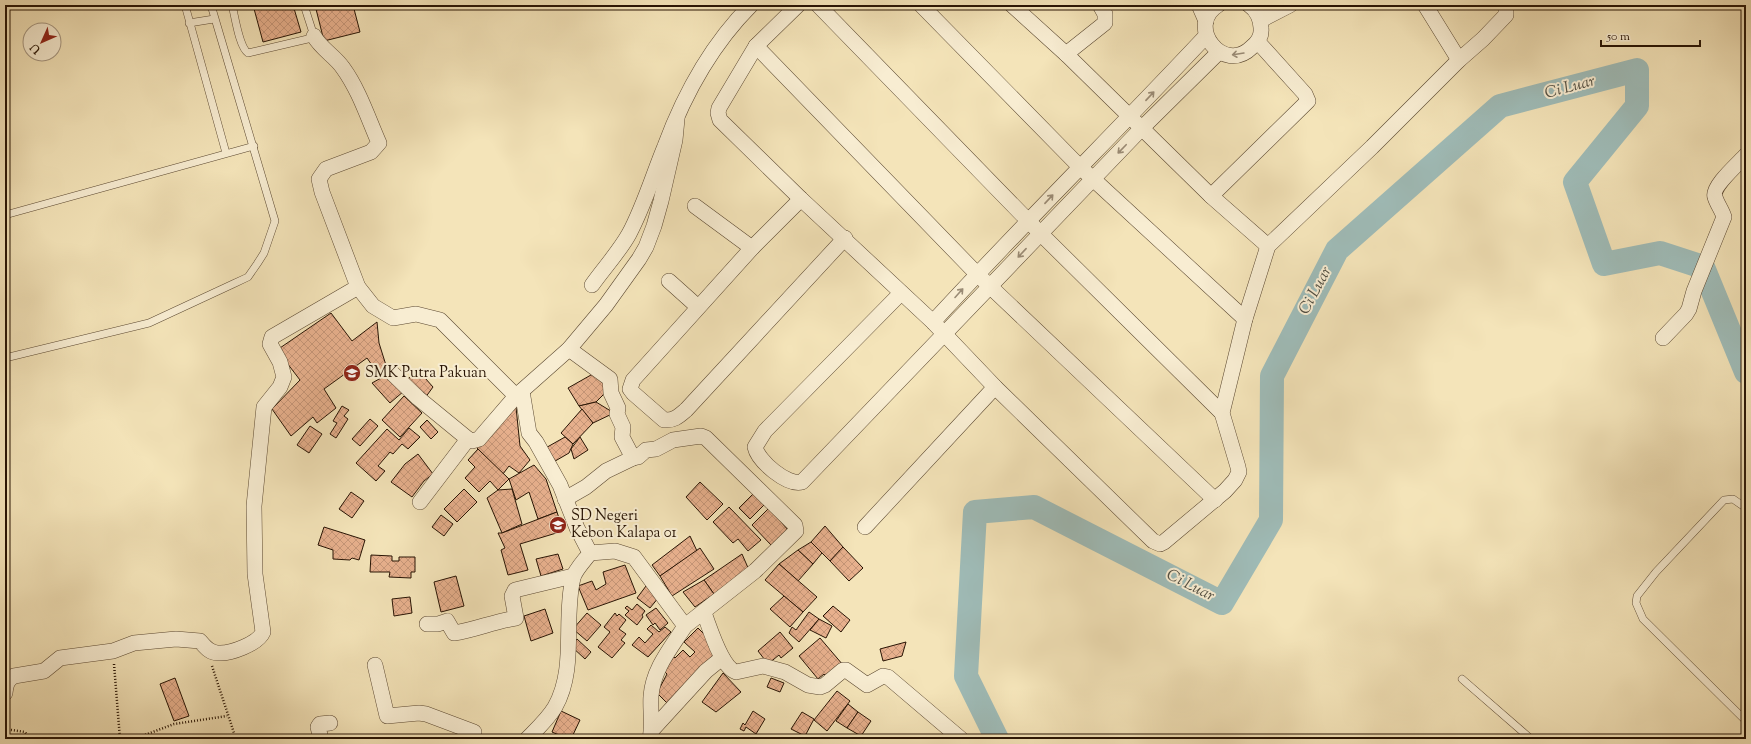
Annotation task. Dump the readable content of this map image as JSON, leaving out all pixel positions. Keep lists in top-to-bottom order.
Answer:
{
  "water": ["Ci Luar"],
  "places": {
    "school or university": ["SMK Putra Pakuan", "SD Negeri Kebon Kalapa 01"]
  },
  "scale_bar": "50 m",
  "north": "bottom left"
}
